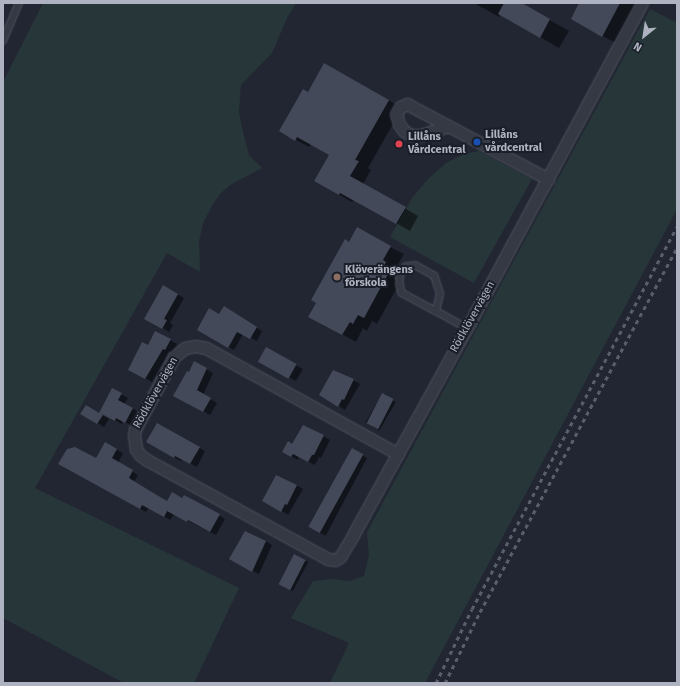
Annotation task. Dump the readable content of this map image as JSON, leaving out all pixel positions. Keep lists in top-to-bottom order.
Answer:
{
  "streets": {
    "street": ["Rödklövervägen"]
  },
  "places": ["Lillåns vårdcentral", "Lillåns Vårdcentral", "Klöverängens förskola"],
  "north": "bottom left"
}
